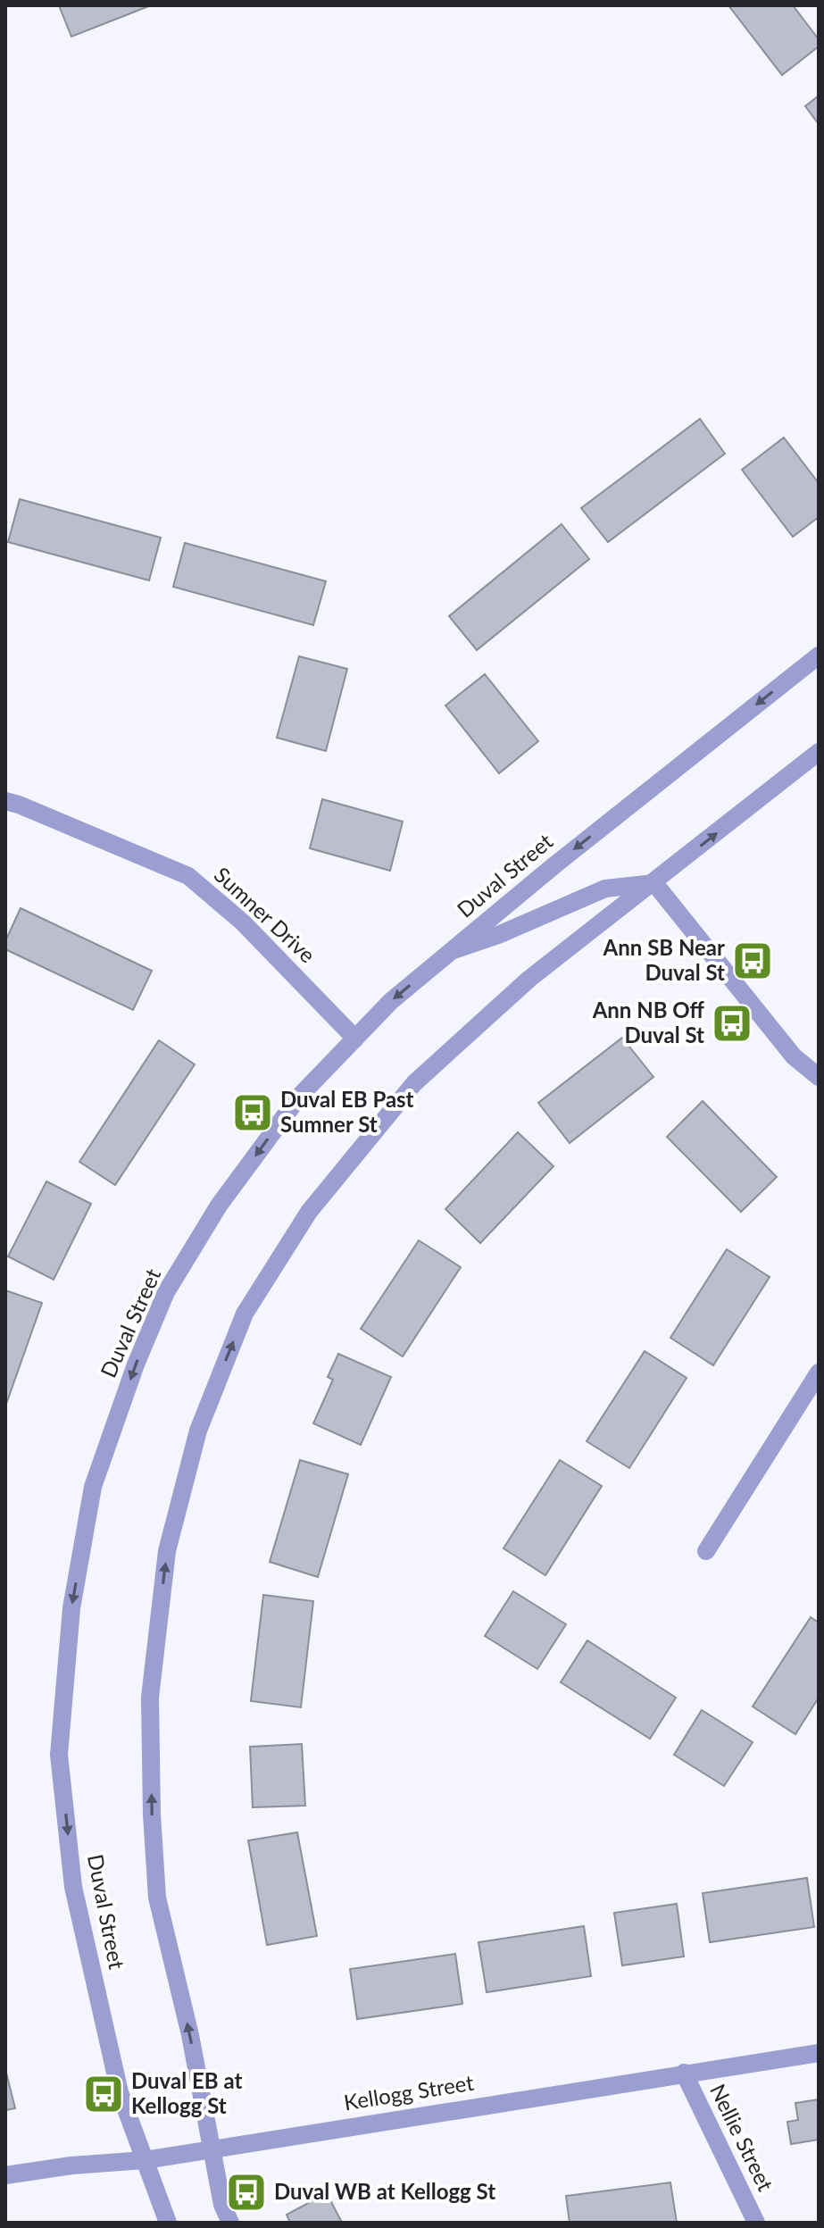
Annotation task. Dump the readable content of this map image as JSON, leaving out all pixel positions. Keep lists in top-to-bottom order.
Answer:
{
  "streets": {
    "street": [
      "Duval Street",
      "Sumner Drive",
      "Kellogg Street",
      "Nellie Street"
    ]
  },
  "crossings": [
    ["Duval Street", "Sumner Drive"],
    ["Duval Street", "Kellogg Street"],
    ["Kellogg Street", "Nellie Street"]
  ],
  "places": {
    "bus stop": [
      "Ann SB Near Duval St",
      "Ann NB Off Duval St",
      "Duval EB Past Sumner St",
      "Duval EB at Kellogg St",
      "Duval WB at Kellogg St"
    ]
  }
}
